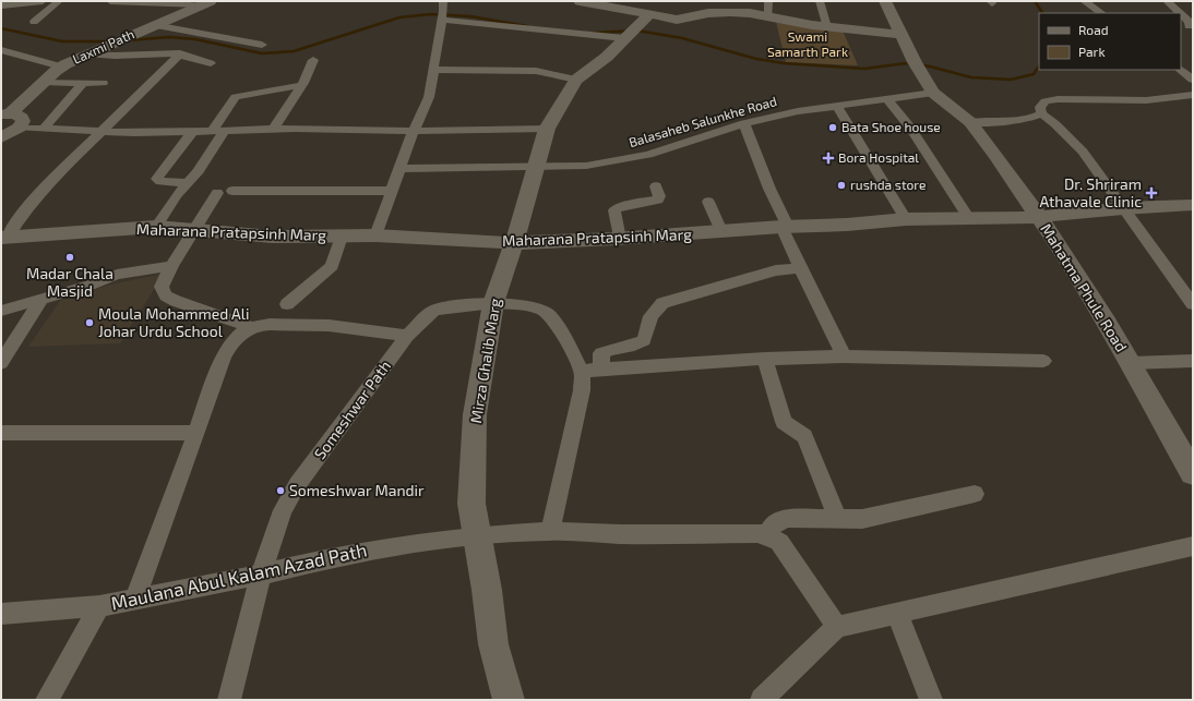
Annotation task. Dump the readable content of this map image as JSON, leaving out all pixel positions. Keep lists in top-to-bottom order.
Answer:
{
  "streets": {
    "street": [
      "Laxmi Path",
      "Balasaheb Salunkhe Road",
      "Maharana Pratapsinh Marg",
      "Mahatma Phule Road",
      "Mirza Ghalib Marg",
      "Someshwar Path",
      "Maulana Abul Kalam Azad Path"
    ]
  },
  "crossings": [
    ["Balasaheb Salunkhe Road", "Mahatma Phule Road"],
    ["Balasaheb Salunkhe Road", "Mirza Ghalib Marg"],
    ["Maharana Pratapsinh Marg", "Mahatma Phule Road"],
    ["Maharana Pratapsinh Marg", "Mirza Ghalib Marg"],
    ["Mirza Ghalib Marg", "Someshwar Path"],
    ["Mirza Ghalib Marg", "Maulana Abul Kalam Azad Path"],
    ["Someshwar Path", "Maulana Abul Kalam Azad Path"]
  ],
  "parks": ["Swami Samarth Park"],
  "places": {
    "other": [
      "Bata Shoe house",
      "rushda store",
      "Madar Chala Masjid",
      "Moula Mohammed Ali Johar Urdu School",
      "Someshwar Mandir"
    ],
    "health": ["Bora Hospital", "Dr. Shriram Athavale Clinic"]
  },
  "legend": ["Road", "Park"]
}
